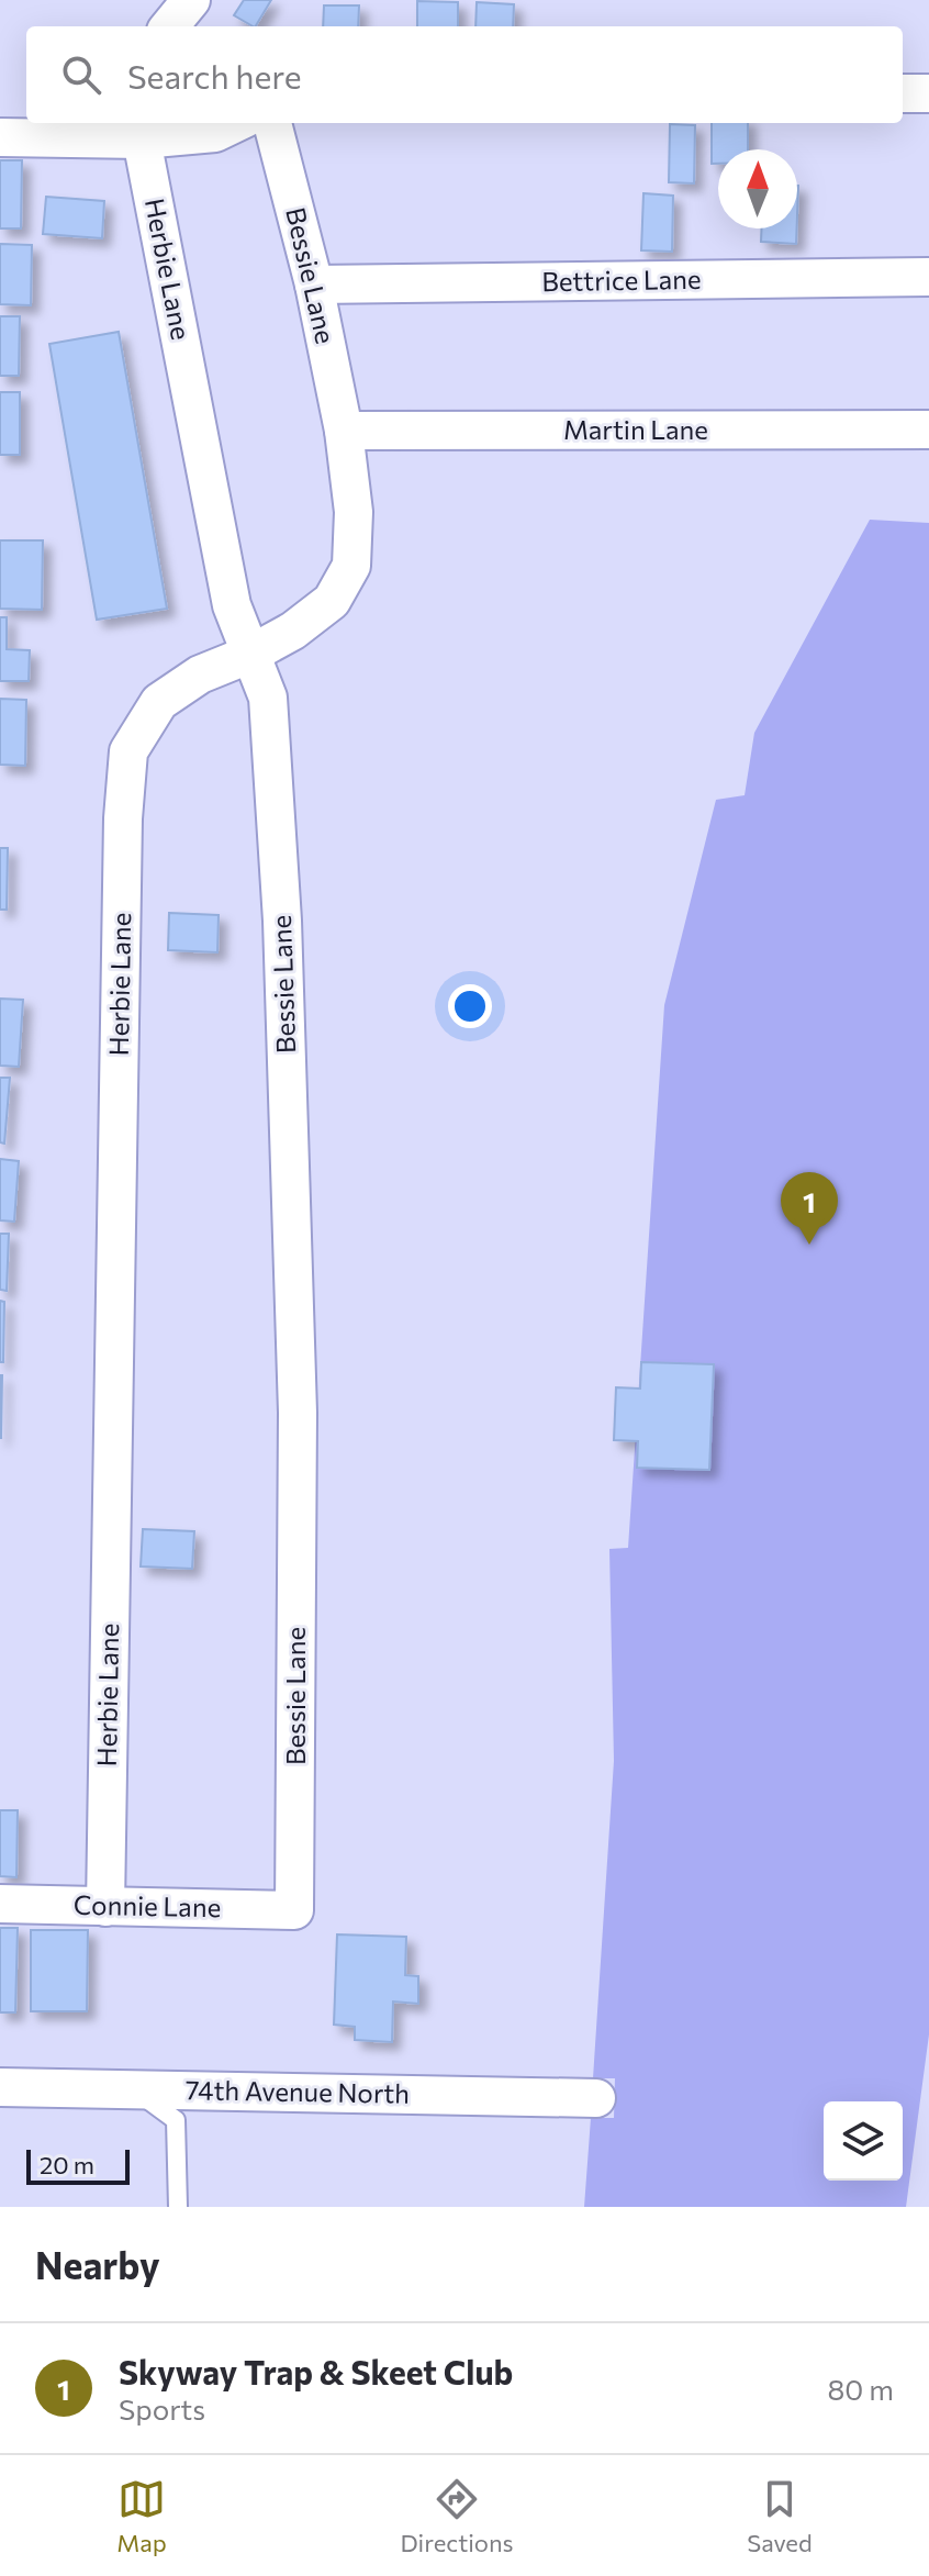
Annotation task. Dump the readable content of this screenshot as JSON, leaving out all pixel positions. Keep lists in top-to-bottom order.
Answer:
{
  "streets": {
    "street": [
      "Herbie Lane",
      "Bessie Lane",
      "Bettrice Lane",
      "Martin Lane",
      "Connie Lane",
      "74th Avenue North"
    ]
  },
  "crossings": [
    ["Herbie Lane", "Bessie Lane"],
    ["Herbie Lane", "Connie Lane"],
    ["Bessie Lane", "Bettrice Lane"],
    ["Bessie Lane", "Martin Lane"],
    ["Bessie Lane", "Connie Lane"]
  ],
  "scale_bar": "20 m",
  "north": "top",
  "page": {
    "search": "Search here",
    "pins": "1",
    "scale": "20 m",
    "heading": "Nearby",
    "list": [
      {
        "mark": "1",
        "name": "Skyway Trap & Skeet Club",
        "note": "Sports",
        "value": "80 m"
      }
    ],
    "nav": ["Map", "Directions", "Saved"]
  }
}
